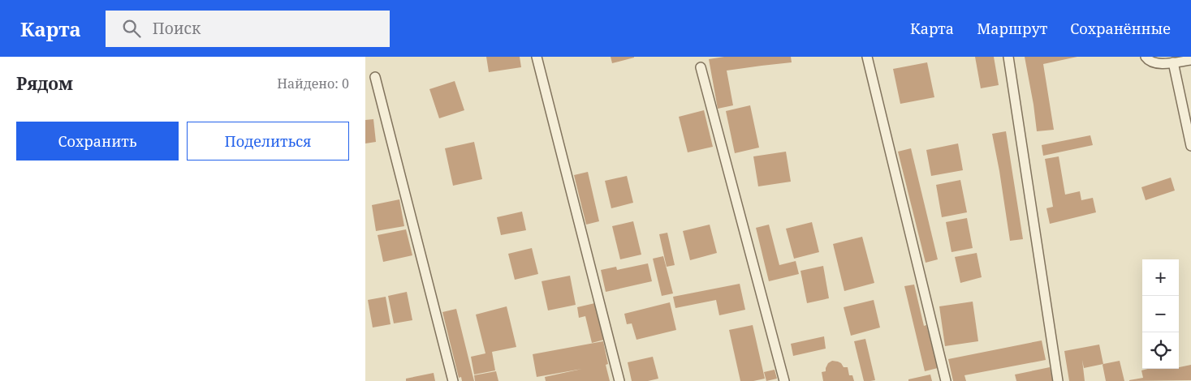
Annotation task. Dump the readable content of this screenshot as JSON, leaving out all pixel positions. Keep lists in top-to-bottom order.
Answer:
{
  "page": {
    "header": "Карта",
    "search": "Поиск",
    "nav": ["Карта", "Маршрут", "Сохранённые"],
    "heading": ["Рядом", "Найдено: 0"],
    "buttons": ["Сохранить", "Поделиться"],
    "map_buttons": ["+", "−"]
  }
}
